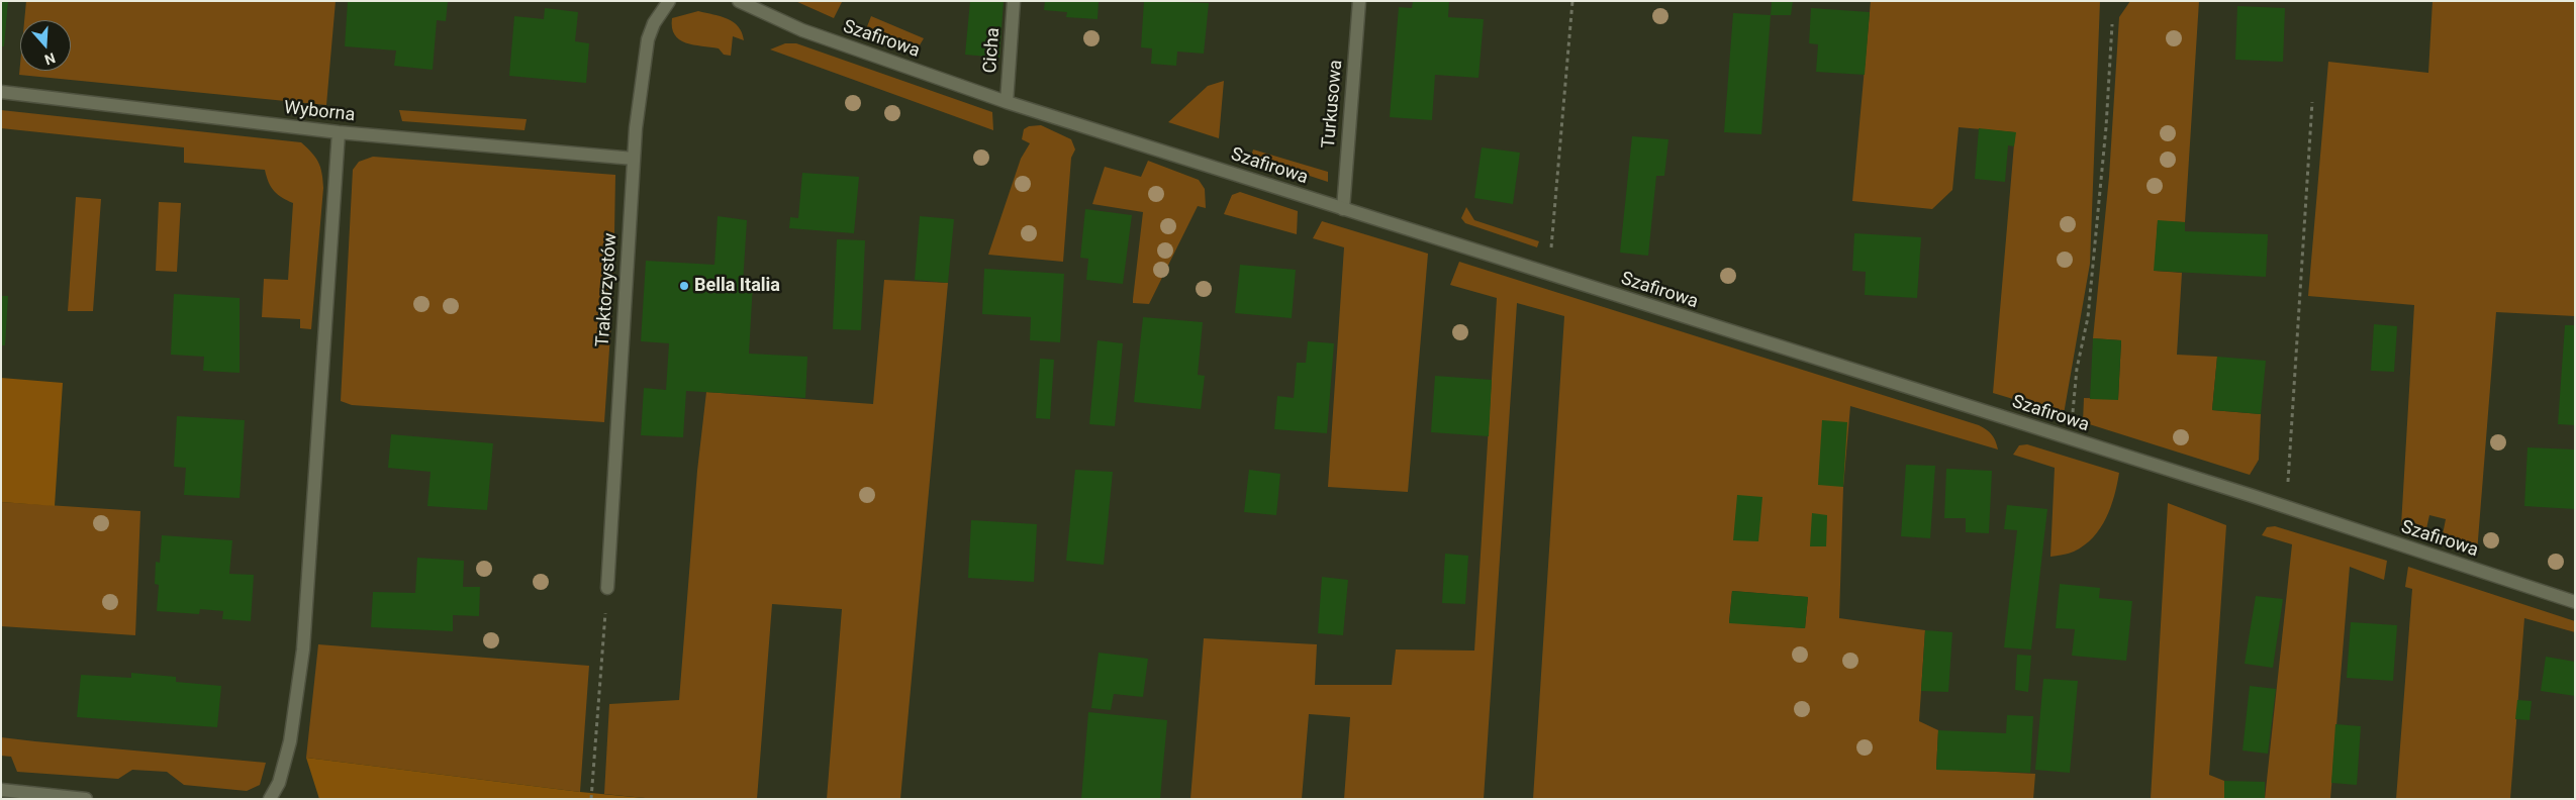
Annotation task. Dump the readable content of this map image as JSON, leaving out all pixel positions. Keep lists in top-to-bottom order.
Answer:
{
  "streets": {
    "street": [
      "Szafirowa",
      "Cicha",
      "Turkusowa",
      "Wyborna",
      "Traktorzystów"
    ]
  },
  "crossings": [
    ["Szafirowa", "Cicha"],
    ["Szafirowa", "Turkusowa"],
    ["Wyborna", "Traktorzystów"]
  ],
  "places": ["Bella Italia"],
  "north": "bottom"
}
